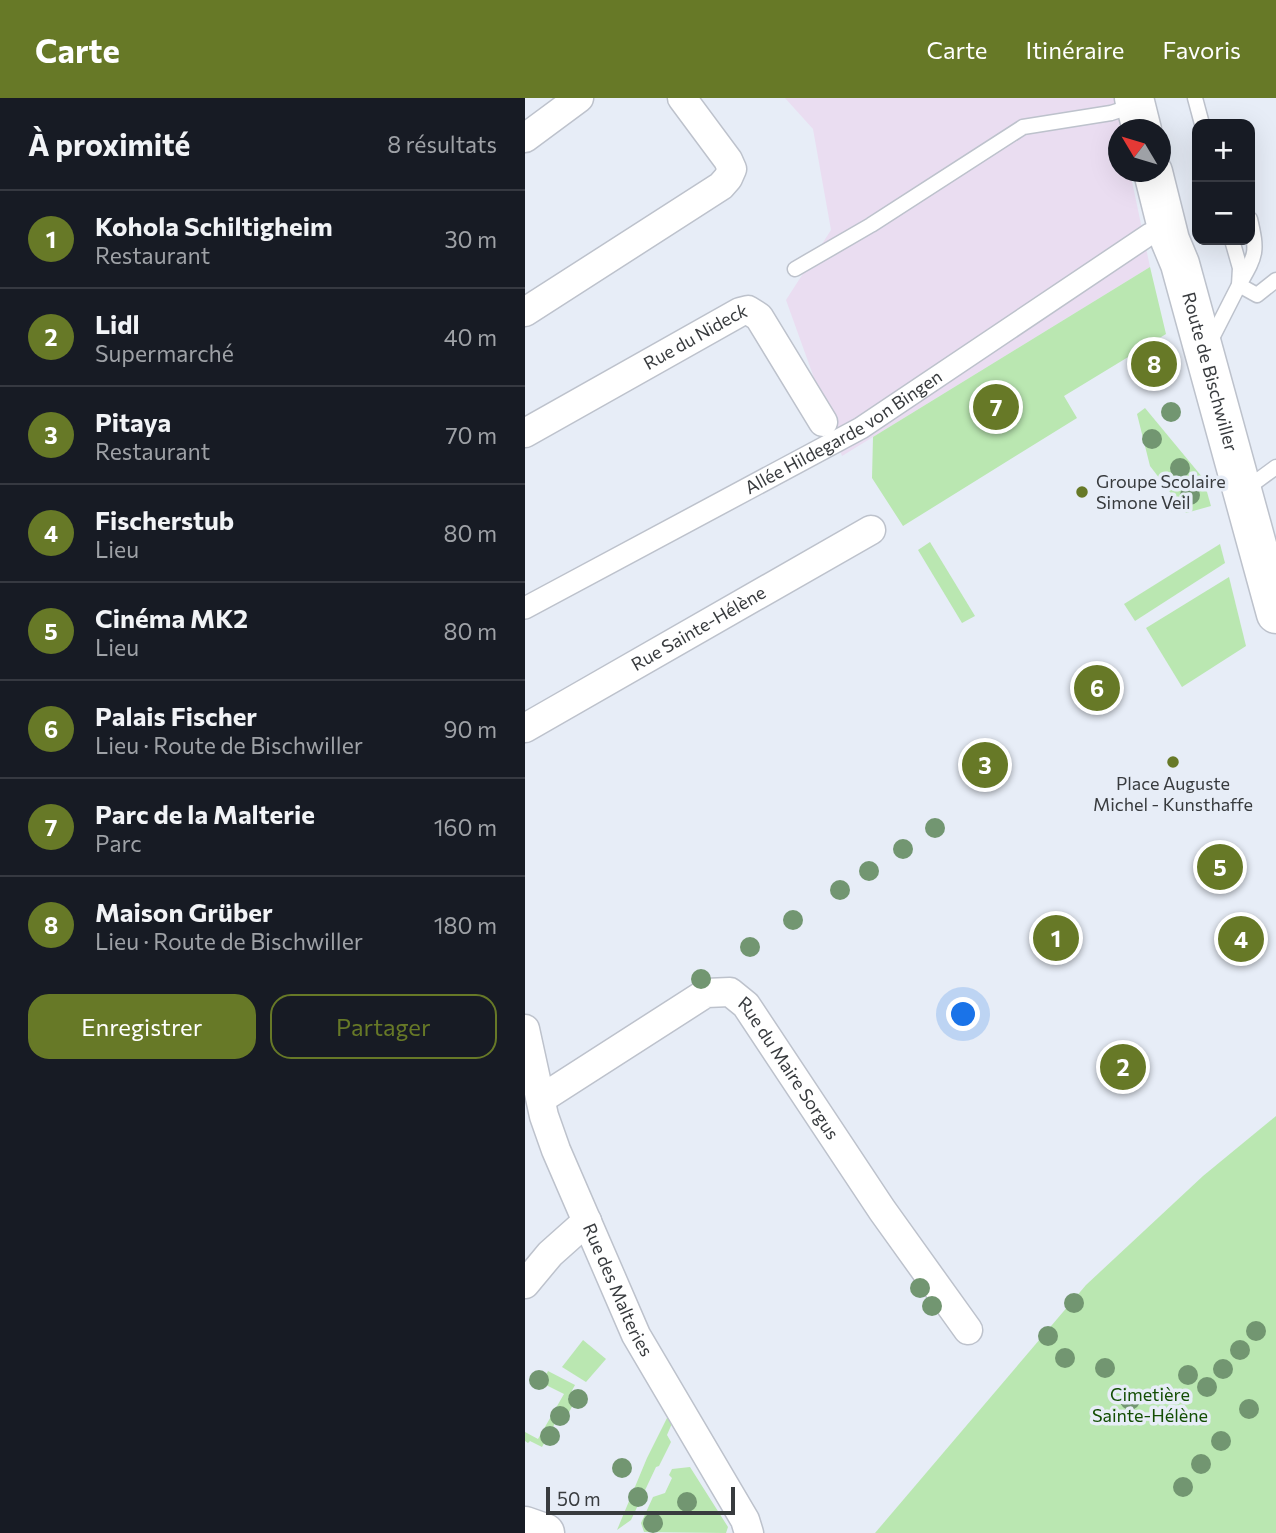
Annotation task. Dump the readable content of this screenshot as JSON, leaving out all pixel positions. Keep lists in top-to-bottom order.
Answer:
{
  "streets": {
    "main road": ["Route de Bischwiller"],
    "street": [
      "Rue du Nideck",
      "Allée Hildegarde von Bingen",
      "Rue Sainte-Hélène",
      "Rue du Maire Sorgus",
      "Rue des Malteries"
    ]
  },
  "crossings": [
    ["Rue du Maire Sorgus", "Rue des Malteries"]
  ],
  "parks": ["Cimetière Sainte-Hélène"],
  "places": ["Groupe Scolaire Simone Veil", "Place Auguste Michel - Kunsthaffe"],
  "scale_bar": "50 m",
  "north": "top left",
  "page": {
    "header": "Carte",
    "nav": ["Carte", "Itinéraire", "Favoris"],
    "heading": ["À proximité", "8 résultats"],
    "map_buttons": ["+", "−"],
    "list": [
      {
        "mark": "1",
        "name": "Kohola Schiltigheim",
        "note": "Restaurant",
        "value": "30 m"
      },
      {
        "mark": "2",
        "name": "Lidl",
        "note": "Supermarché",
        "value": "40 m"
      },
      {
        "mark": "3",
        "name": "Pitaya",
        "note": "Restaurant",
        "value": "70 m"
      },
      {
        "mark": "4",
        "name": "Fischerstub",
        "note": "Lieu",
        "value": "80 m"
      },
      {
        "mark": "5",
        "name": "Cinéma MK2",
        "note": "Lieu",
        "value": "80 m"
      },
      {
        "mark": "6",
        "name": "Palais Fischer",
        "note": "Lieu · Route de Bischwiller",
        "value": "90 m"
      },
      {
        "mark": "7",
        "name": "Parc de la Malterie",
        "note": "Parc",
        "value": "160 m"
      },
      {
        "mark": "8",
        "name": "Maison Grüber",
        "note": "Lieu · Route de Bischwiller",
        "value": "180 m"
      }
    ],
    "pins": [
      "8",
      "7",
      "6",
      "3",
      "5",
      "1",
      "4",
      "2"
    ],
    "buttons": ["Enregistrer", "Partager"],
    "scale": "50 m"
  }
}
